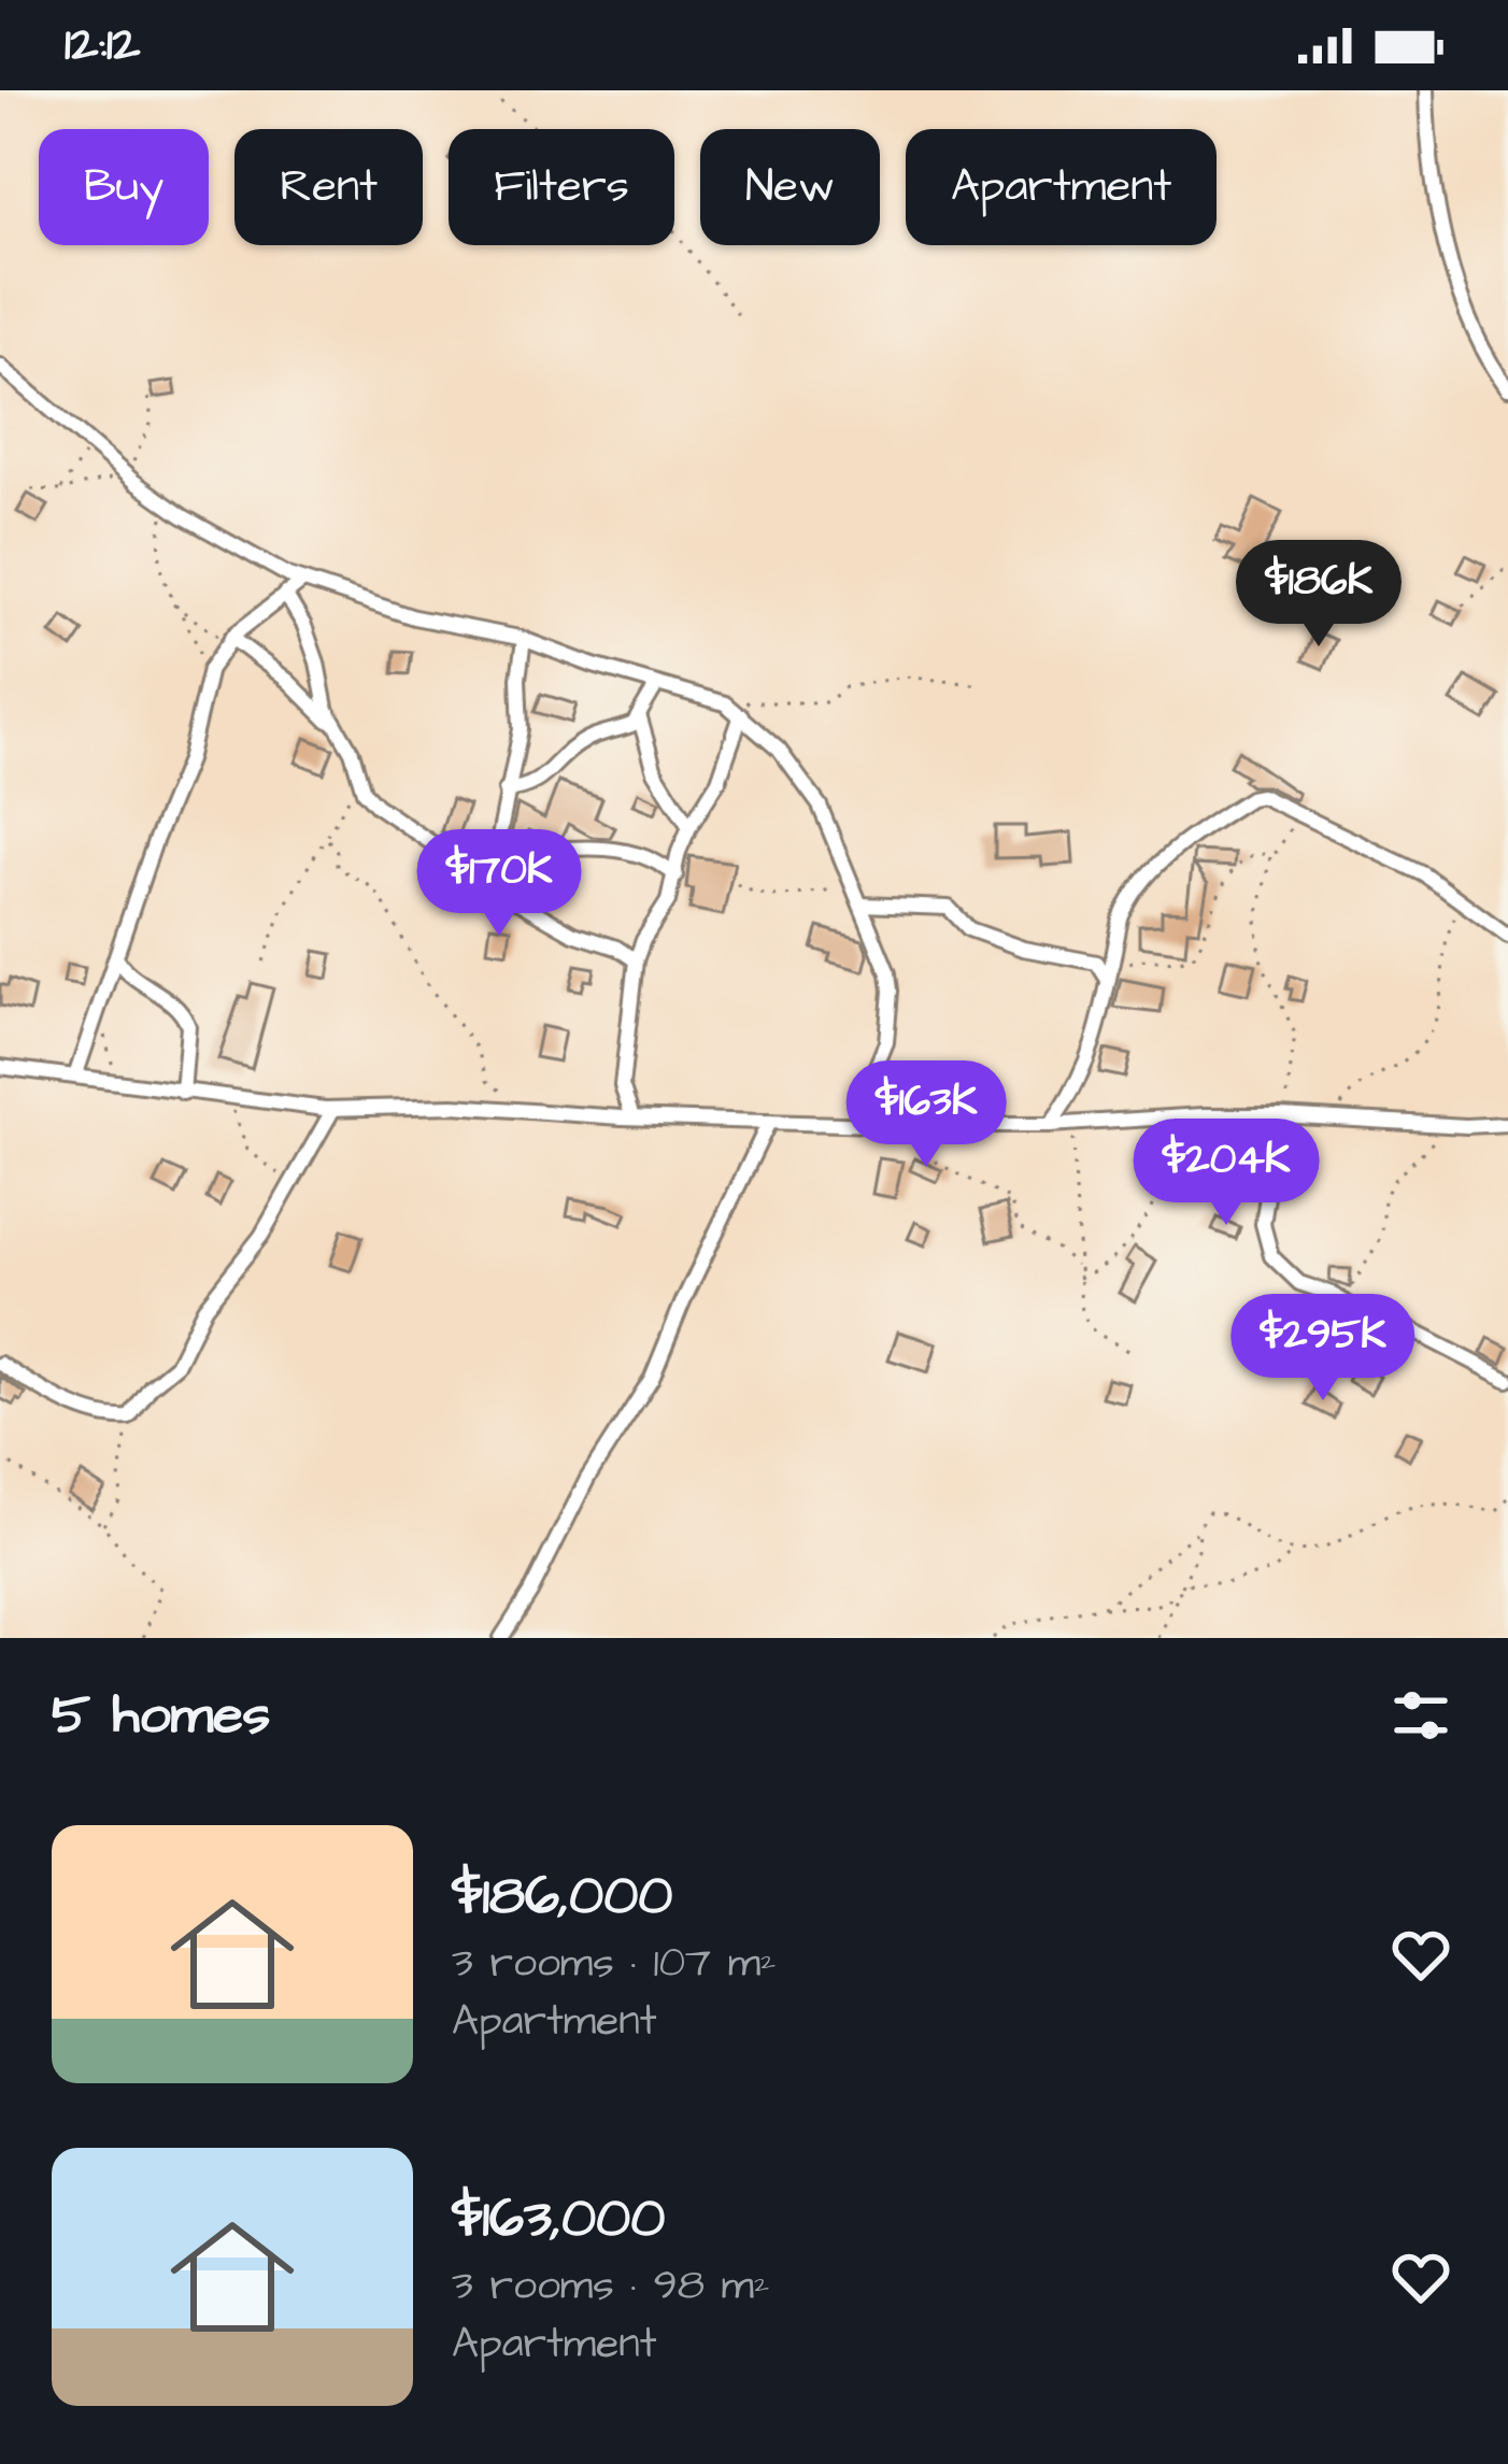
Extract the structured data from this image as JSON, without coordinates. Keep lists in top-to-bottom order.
{
  "page": {
    "status": "12:12",
    "chip": [
      "Buy",
      "Rent",
      "Filters",
      "New",
      "Apartment"
    ],
    "price": [
      "$186K",
      "$170K",
      "$163K",
      "$204K",
      "$295K"
    ],
    "heading": "5 homes",
    "list": [
      {
        "name": "$186,000",
        "note": "3 rooms · 107 m² · Apartment"
      },
      {
        "name": "$163,000",
        "note": "3 rooms · 98 m² · Apartment"
      }
    ]
  }
}
